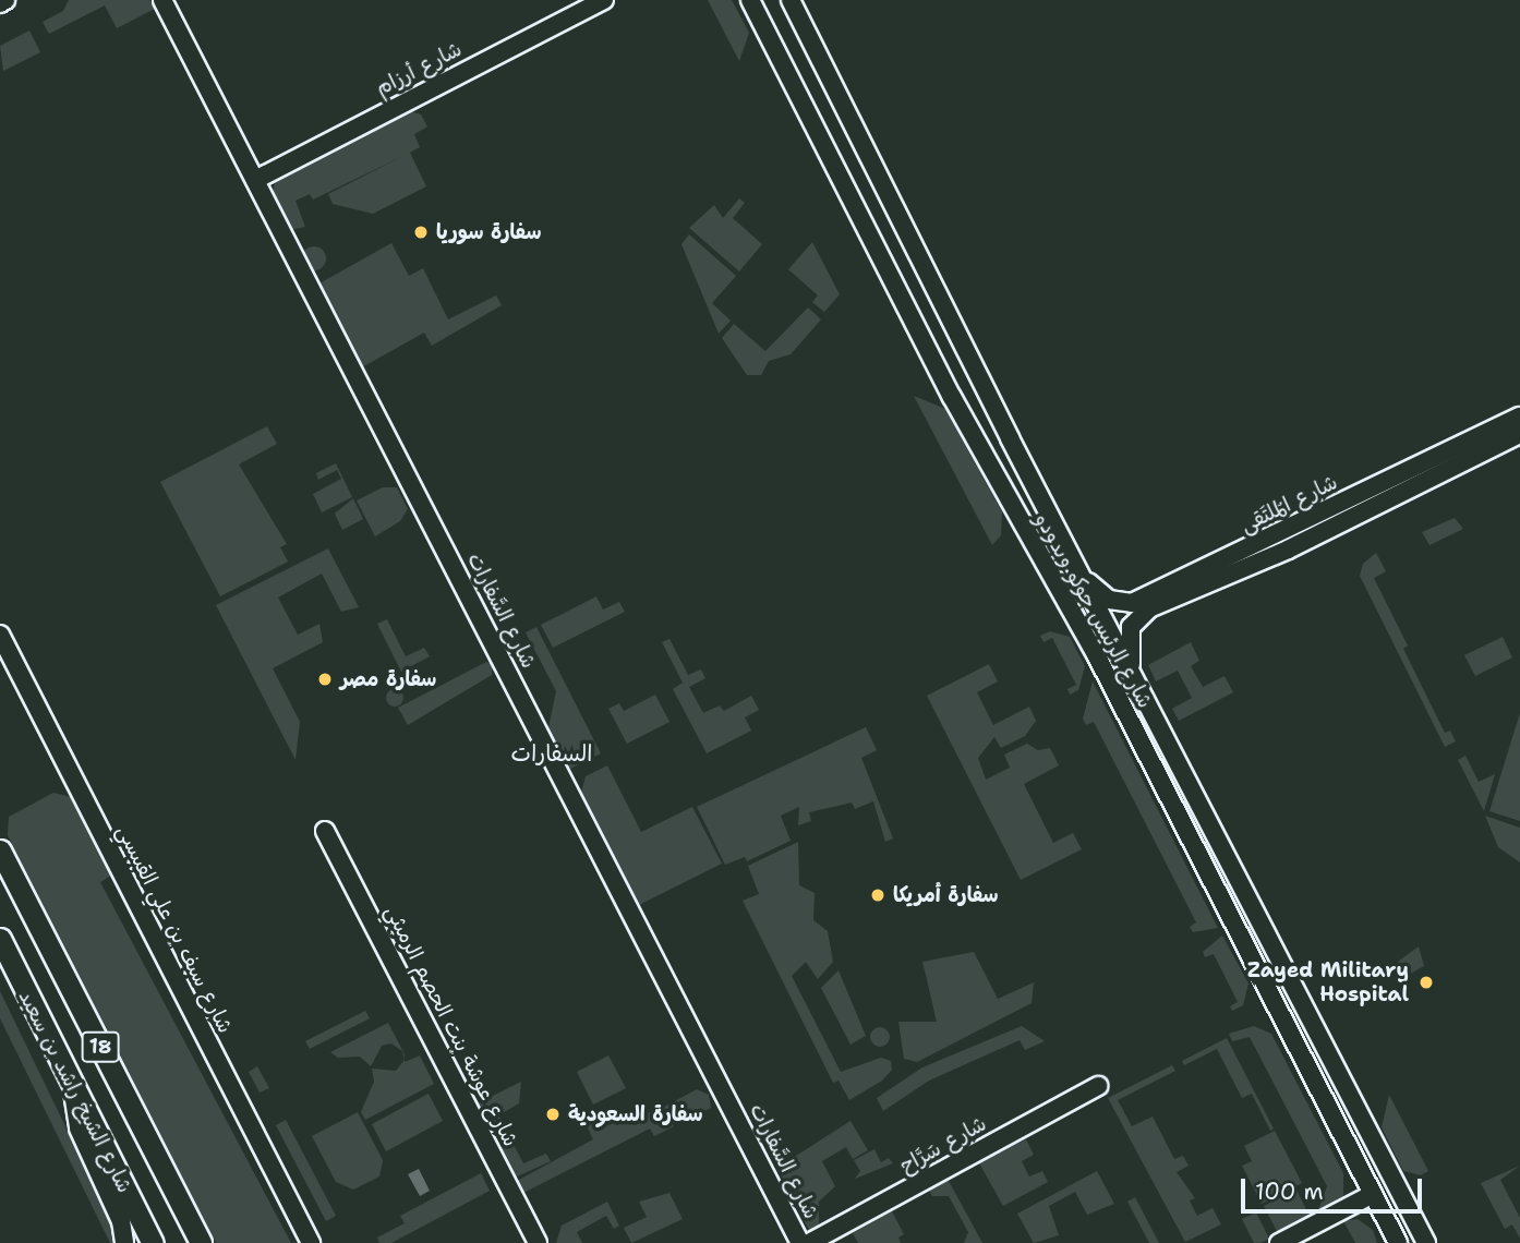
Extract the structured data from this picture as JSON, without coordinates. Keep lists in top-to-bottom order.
{
  "streets": {
    "main road": ["18", "شارع الشيخ راشد بن سعيد"],
    "street": [
      "شارع أرزام",
      "شارع المُلتَقى",
      "شارع السَّفارات",
      "شارع الرئيس جوكو ويدودو",
      "شارع سيف بن علي القبيسي",
      "شارع عوشة بنت الحصم الرميثي",
      "شارع سَرَّاح"
    ]
  },
  "crossings": [
    ["شارع أرزام", "شارع السَّفارات"],
    ["شارع المُلتَقى", "شارع الرئيس جوكو ويدودو"]
  ],
  "districts": ["السفارات"],
  "places": [
    "سفارة سوريا",
    "سفارة مصر",
    "سفارة أمريكا",
    "Zayed Military Hospital",
    "سفارة السعودية"
  ],
  "scale_bar": "100 m"
}
